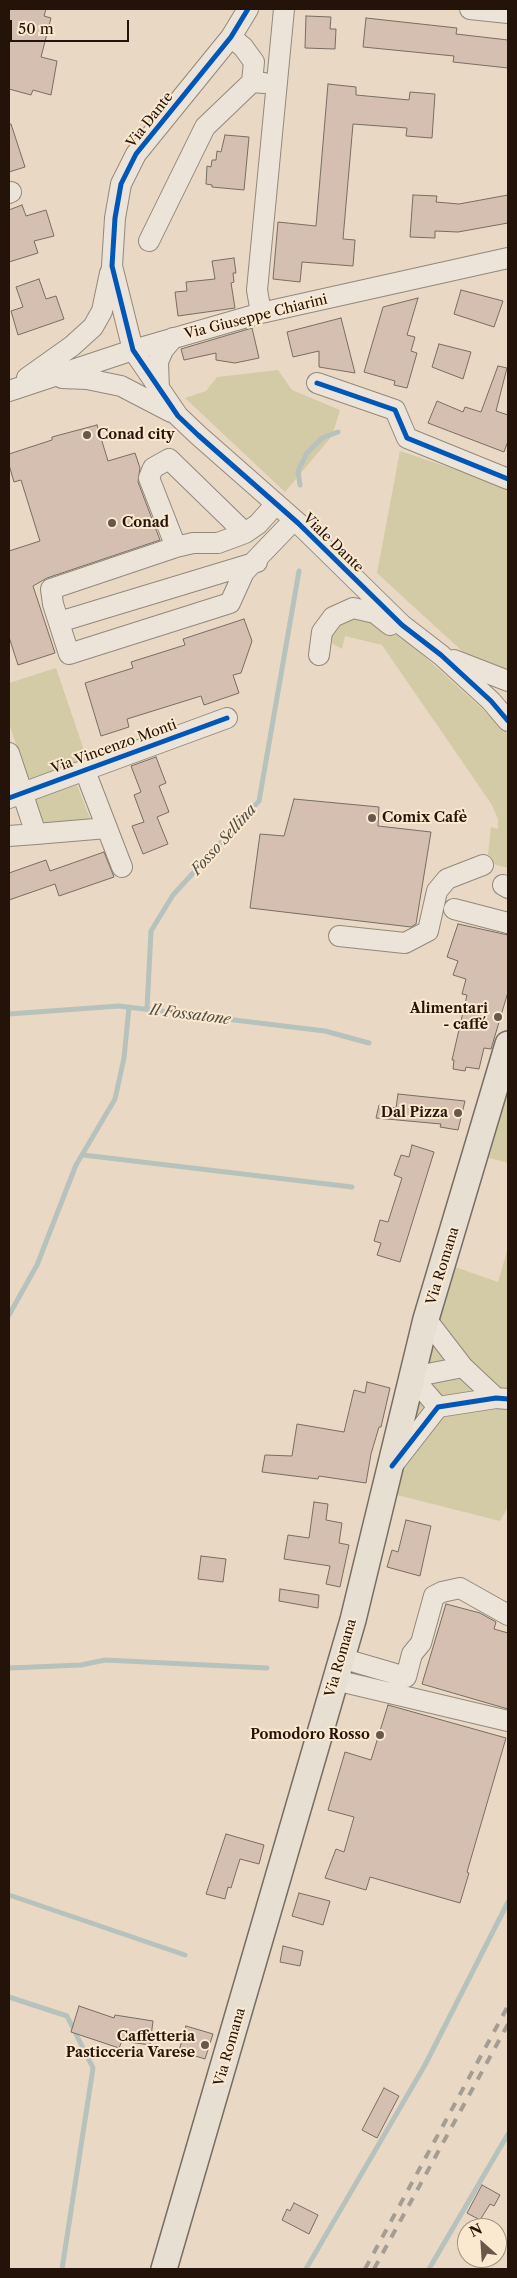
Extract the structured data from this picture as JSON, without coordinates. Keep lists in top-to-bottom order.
{
  "streets": {
    "main road": ["Via Romana"],
    "street": [
      "Via Dante",
      "Via Giuseppe Chiarini",
      "Viale Dante",
      "Via Vincenzo Monti"
    ]
  },
  "crossings": [
    ["Via Dante", "Via Giuseppe Chiarini"],
    ["Via Dante", "Viale Dante"],
    ["Via Giuseppe Chiarini", "Viale Dante"]
  ],
  "water": ["Fosso Sellina", "Il Fossatone"],
  "places": [
    "Conad city",
    "Conad",
    "Comix Cafè",
    "Alimentari - caffé",
    "Dal Pizza",
    "Pomodoro Rosso",
    "Caffetteria Pasticceria Varese"
  ],
  "scale_bar": "50 m",
  "north": "top left"
}
